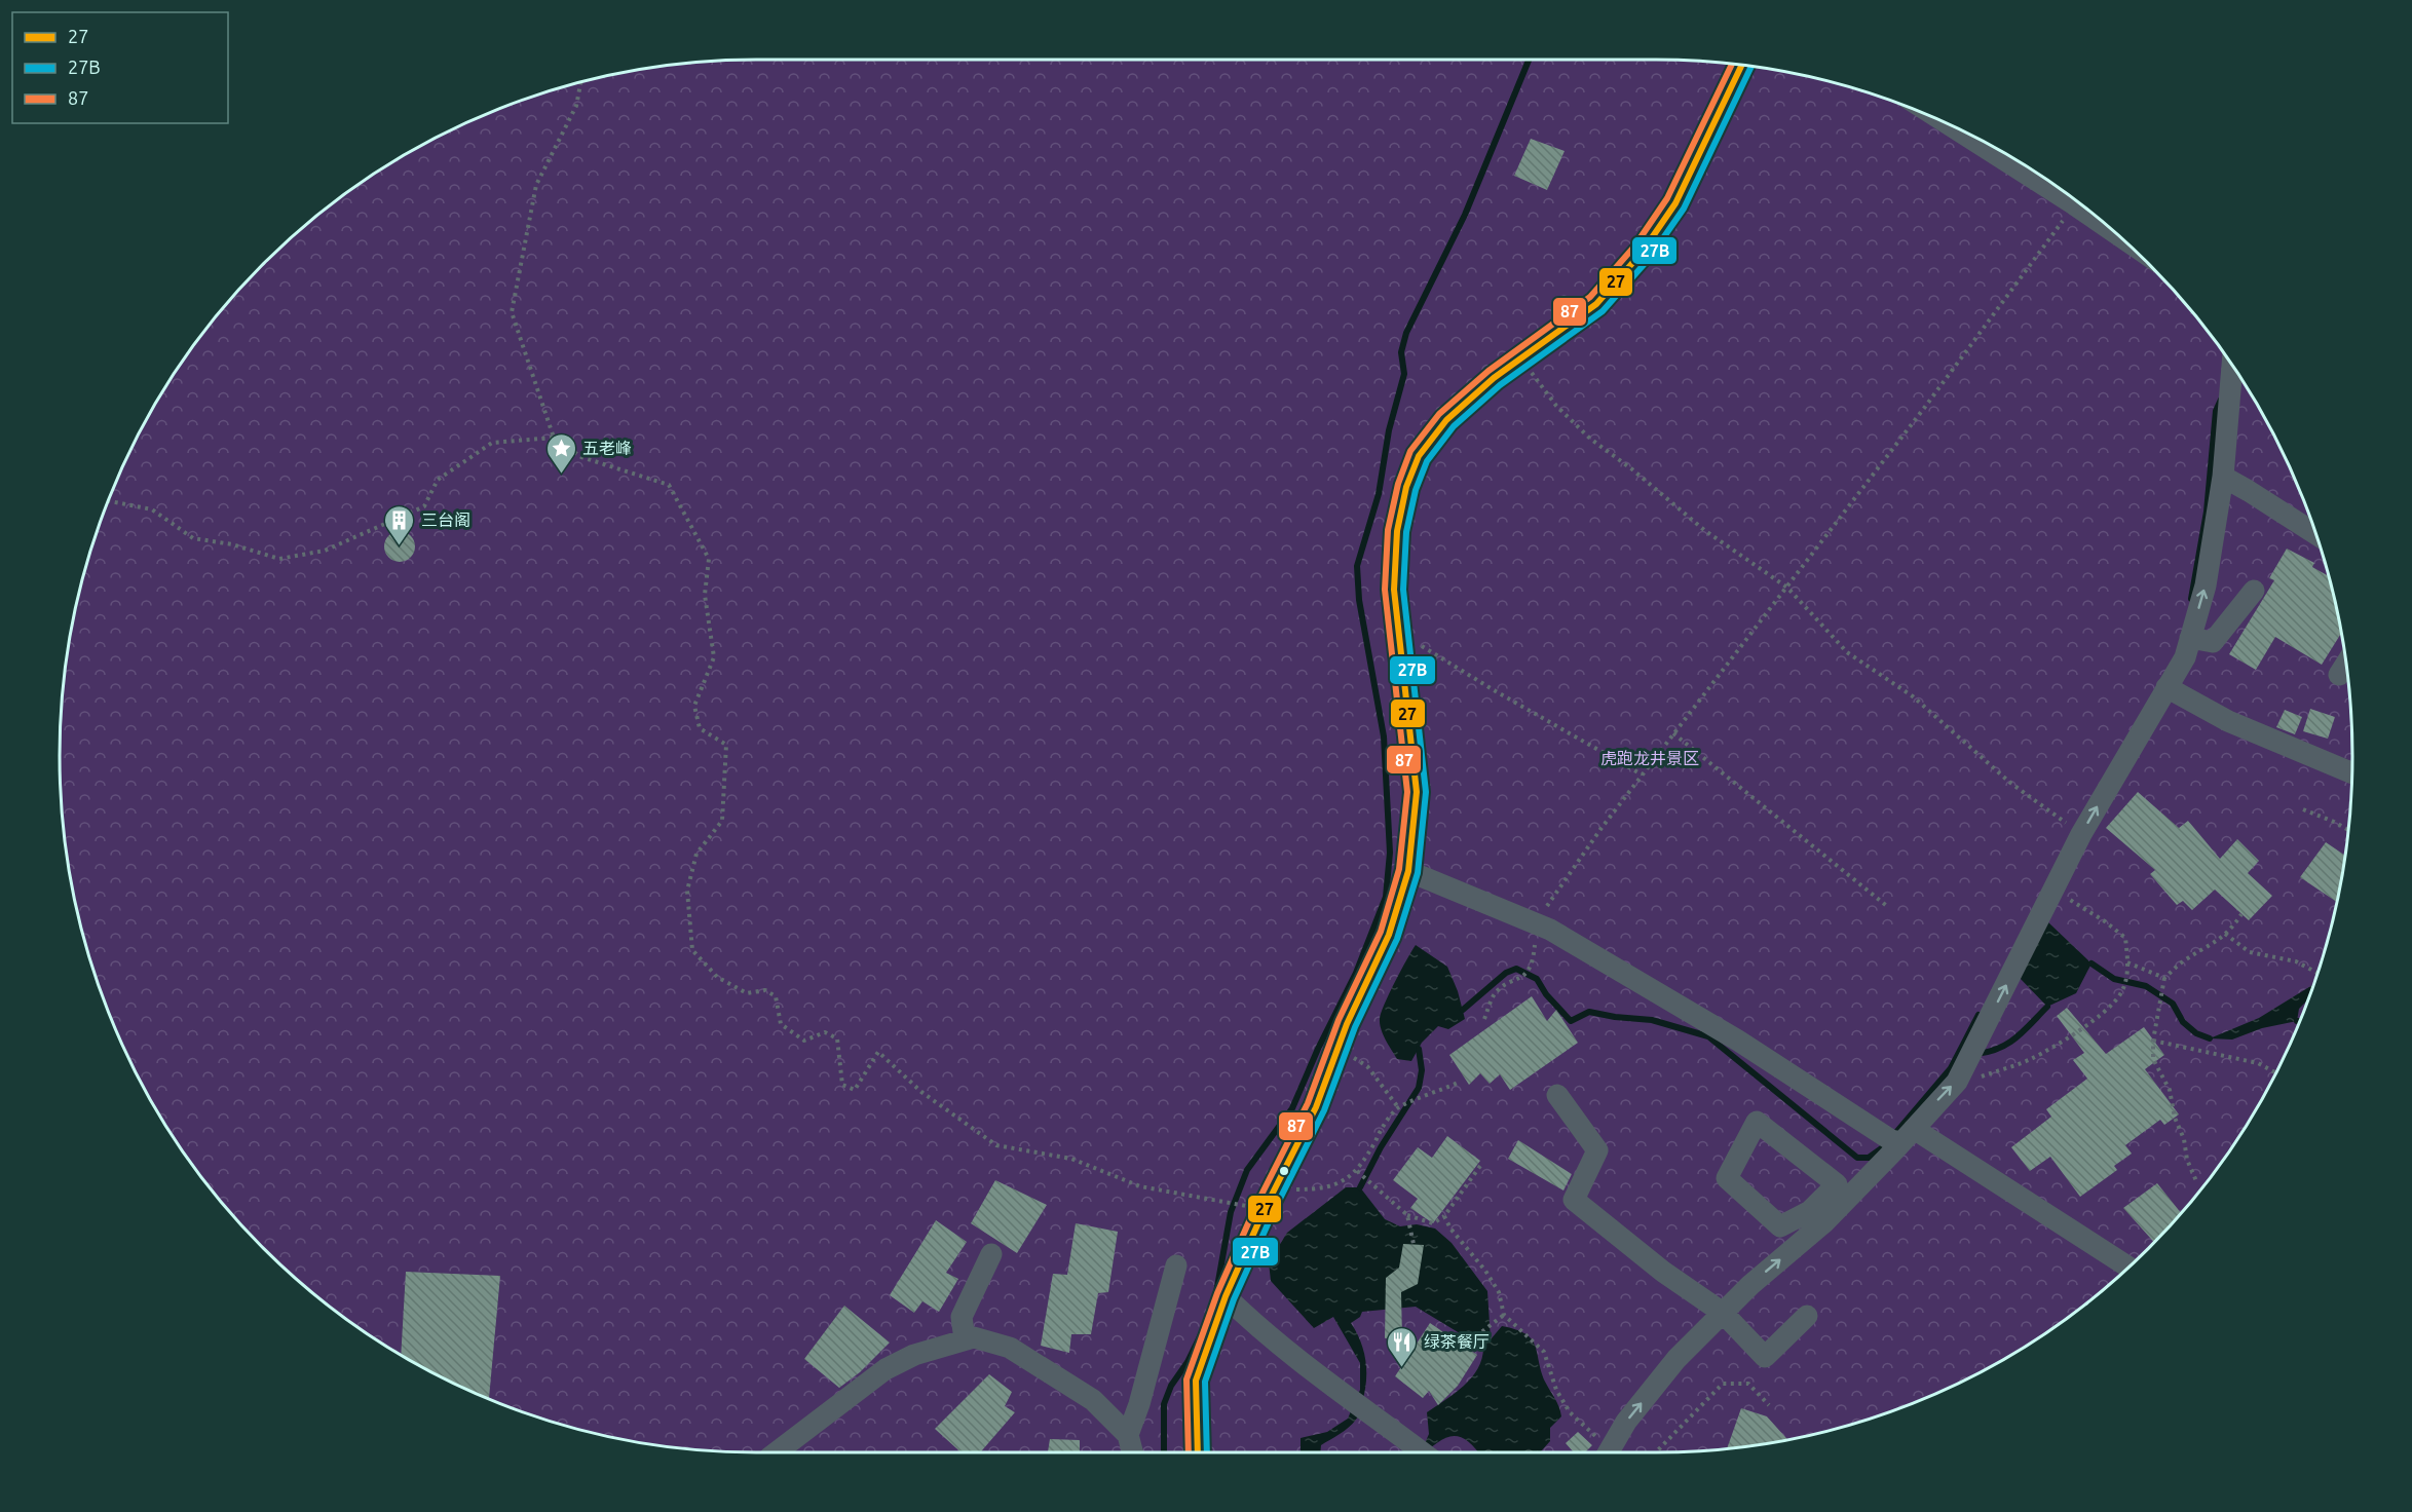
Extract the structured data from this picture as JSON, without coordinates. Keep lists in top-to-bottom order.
{
  "parks": ["虎跑龙井景区"],
  "places": {
    "place": ["五老峰"],
    "building": ["三台阁"],
    "restaurant": ["绿茶餐厅"]
  },
  "lines": ["transit line 87", "transit line 27", "transit line 27B"],
  "legend": ["27", "27B", "87"]
}
